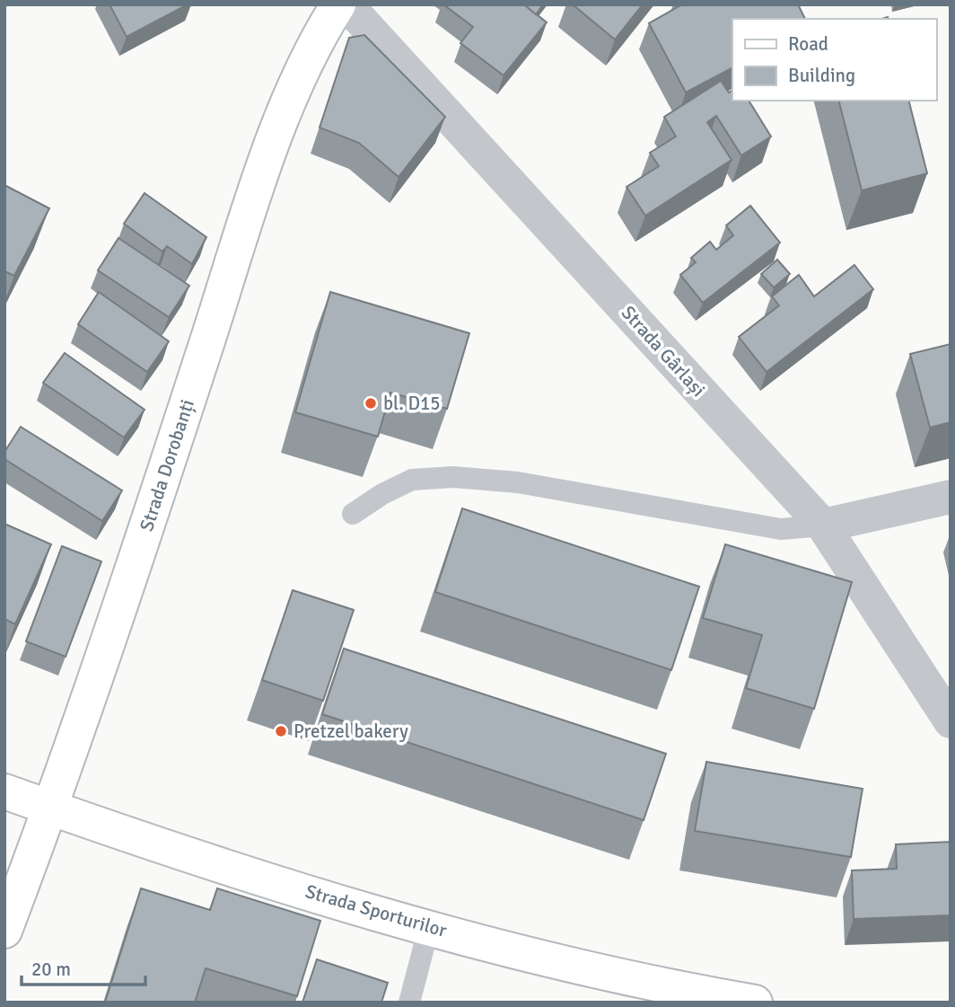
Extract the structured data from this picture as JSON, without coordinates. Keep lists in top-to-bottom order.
{
  "streets": {
    "main road": ["Strada Dorobanți", "Strada Sporturilor"],
    "street": ["Strada Gârlași"]
  },
  "crossings": [
    ["Strada Dorobanți", "Strada Sporturilor"]
  ],
  "places": ["bl. D15", "Pretzel bakery"],
  "legend": ["Road", "Building"],
  "scale_bar": "20 m"
}
